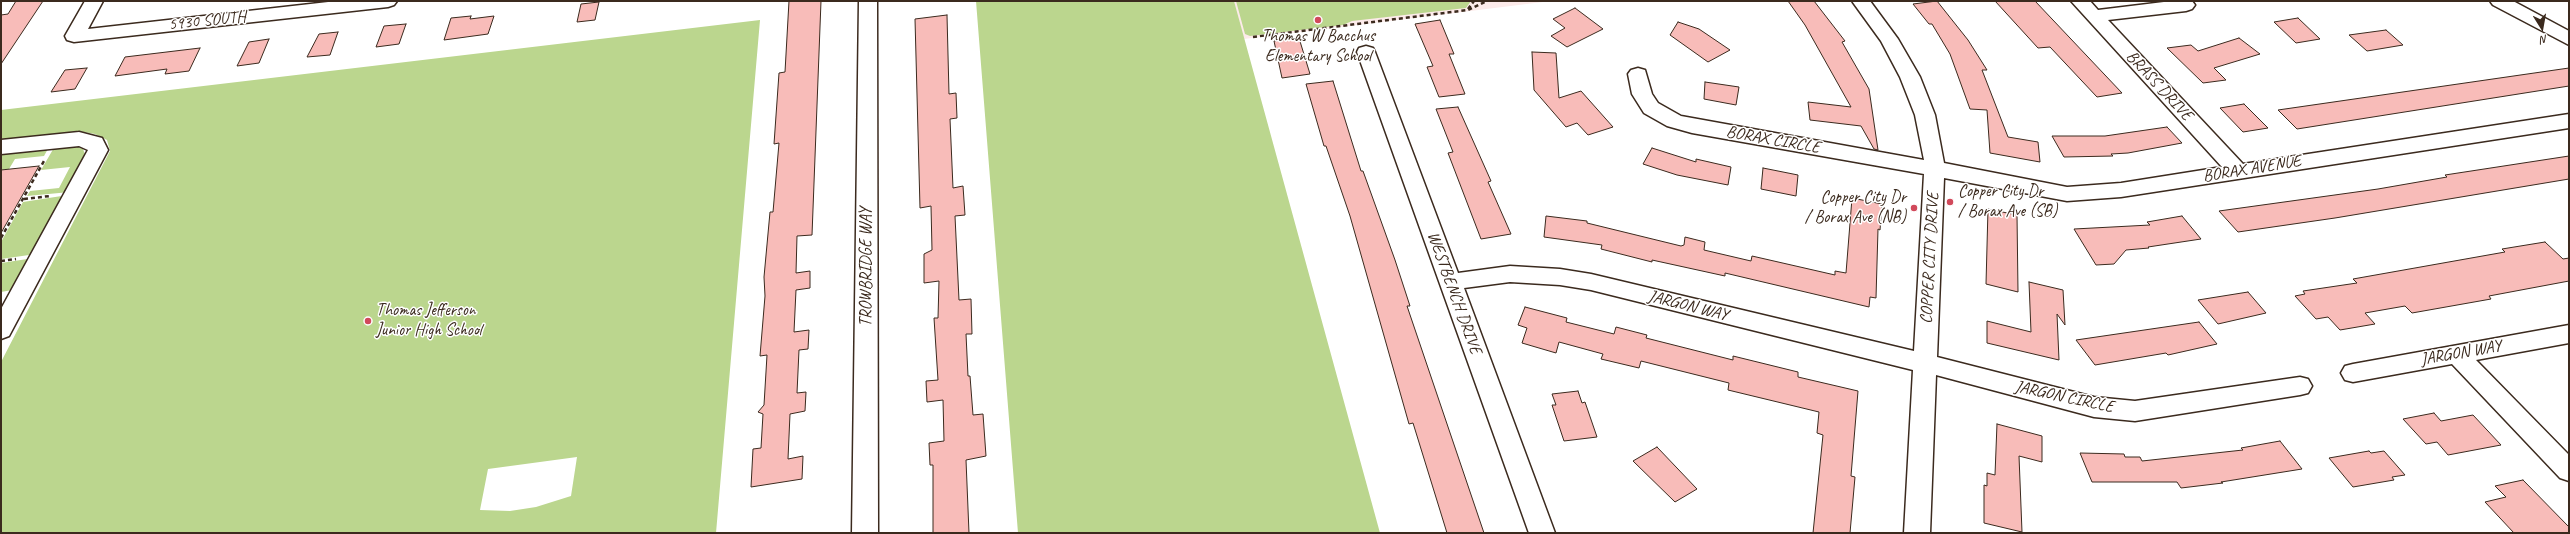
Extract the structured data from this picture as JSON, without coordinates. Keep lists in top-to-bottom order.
{
  "streets": {
    "street": [
      "5930 SOUTH",
      "BRASS DRIVE",
      "BORAX CIRCLE",
      "BORAX AVENUE",
      "COPPER CITY DRIVE",
      "TROWBRIDGE WAY",
      "WESTBENCH DRIVE",
      "JARGON WAY",
      "JARGON CIRCLE"
    ]
  },
  "crossings": [
    ["BRASS DRIVE", "BORAX AVENUE"],
    ["BORAX CIRCLE", "BORAX AVENUE"],
    ["BORAX CIRCLE", "COPPER CITY DRIVE"],
    ["BORAX AVENUE", "COPPER CITY DRIVE"],
    ["COPPER CITY DRIVE", "JARGON WAY"],
    ["COPPER CITY DRIVE", "JARGON CIRCLE"],
    ["WESTBENCH DRIVE", "JARGON WAY"],
    ["JARGON WAY", "JARGON CIRCLE"]
  ],
  "places": [
    "Thomas W Bacchus Elementary School",
    "Copper City Dr / Borax Ave (SB)",
    "Copper City Dr / Borax Ave (NB)",
    "Thomas Jefferson Junior High School"
  ],
  "north": "bottom"
}
